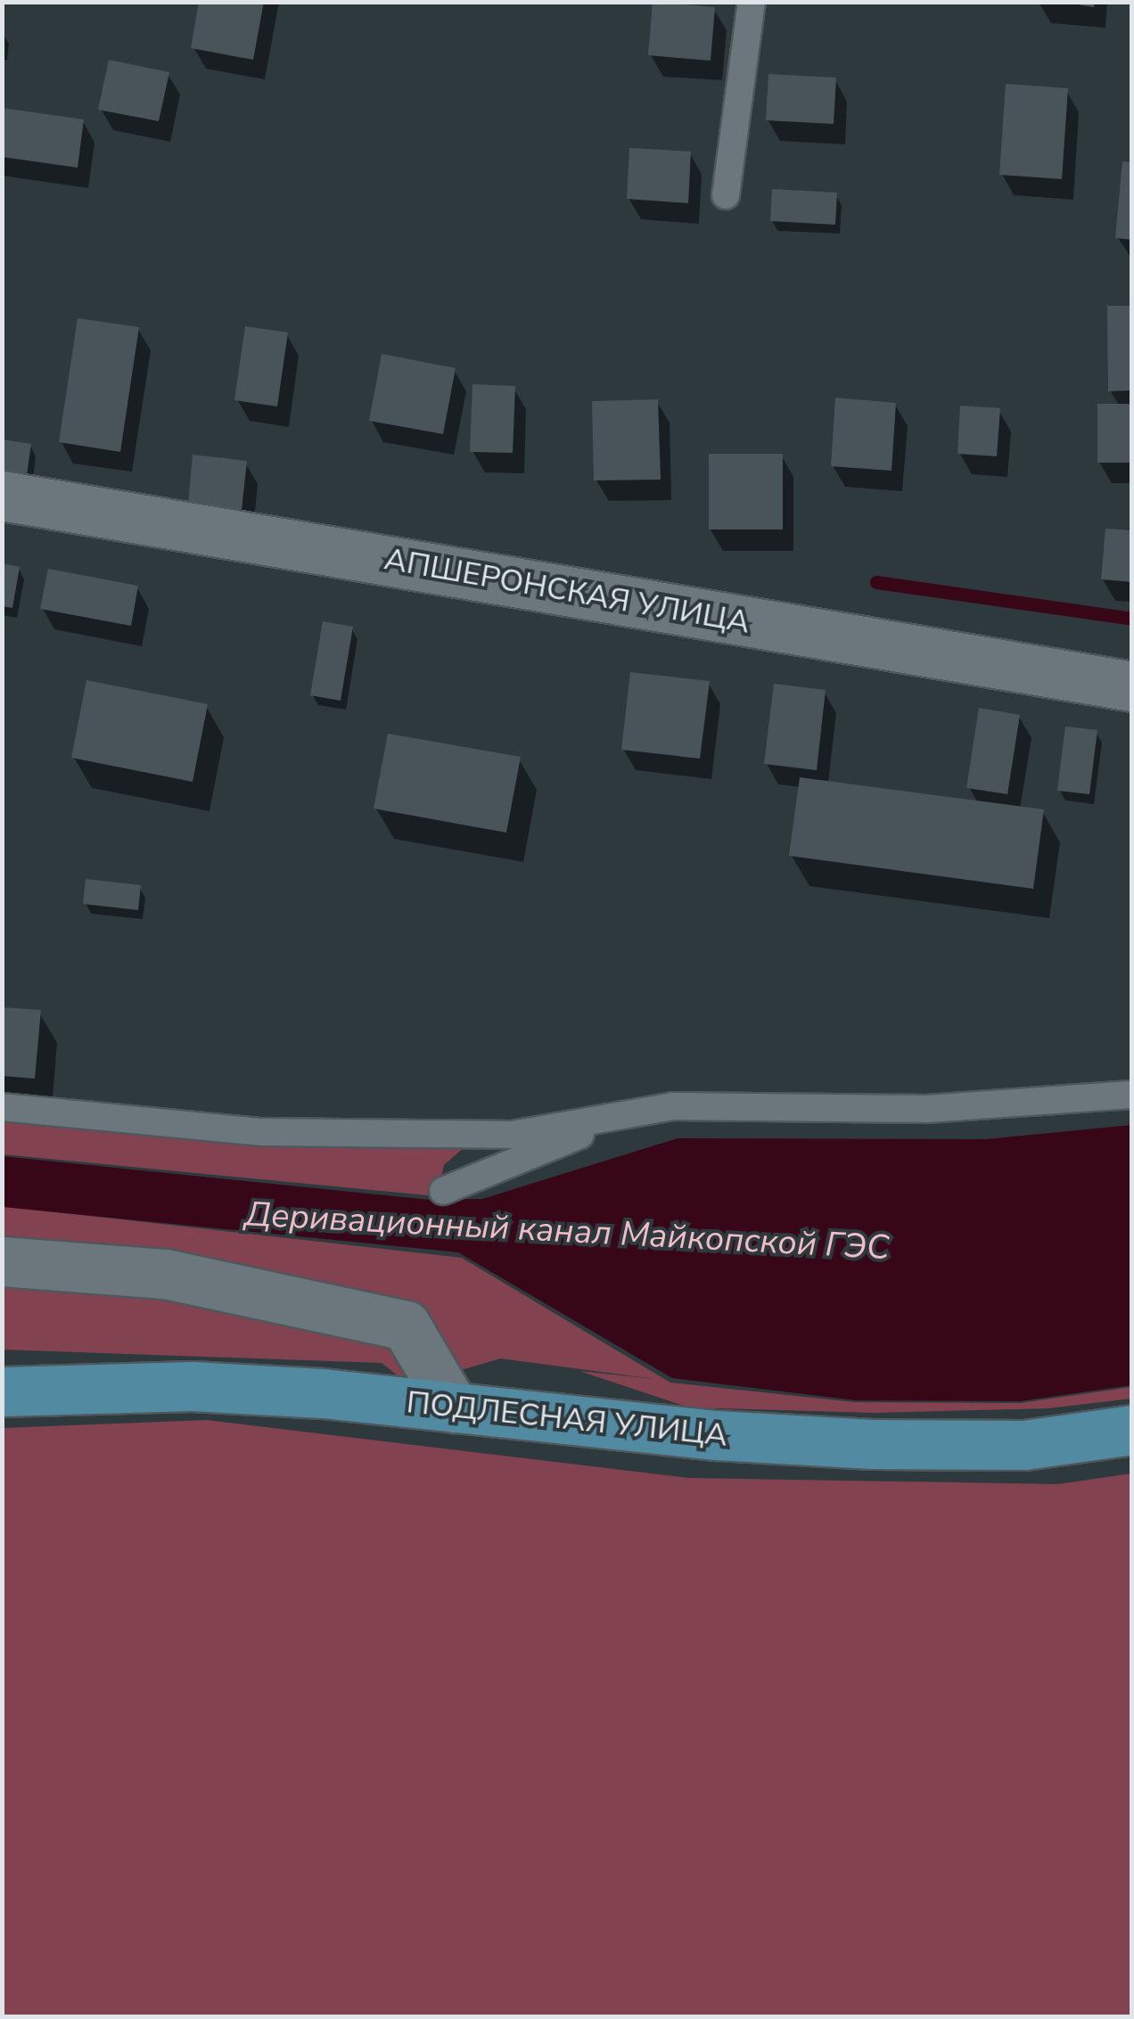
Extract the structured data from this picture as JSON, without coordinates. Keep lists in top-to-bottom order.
{
  "streets": {
    "main road": ["ПОДЛЕСНАЯ УЛИЦА"],
    "street": ["АПШЕРОНСКАЯ УЛИЦА"]
  },
  "water": ["Деривационный канал Майкопской ГЭС"]
}
